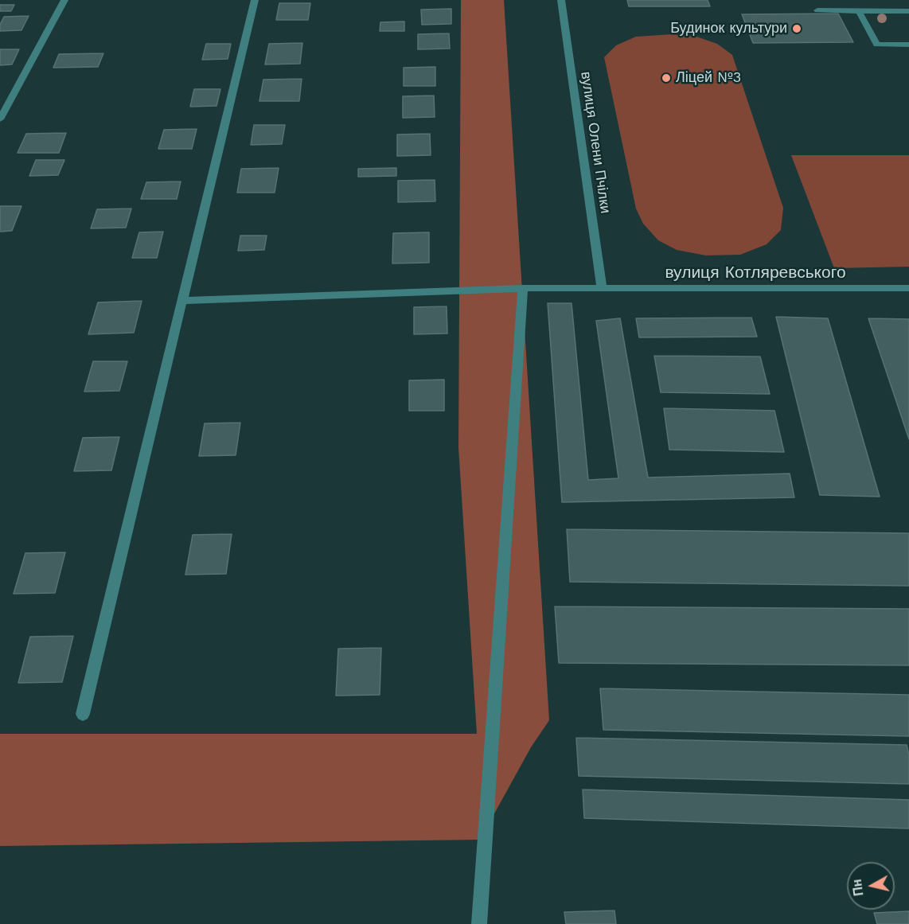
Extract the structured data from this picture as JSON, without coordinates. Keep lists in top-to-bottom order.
{
  "streets": {
    "street": ["вулиця Олени Пчілки", "вулиця Котляревського"]
  },
  "crossings": [
    ["вулиця Олени Пчілки", "вулиця Котляревського"]
  ],
  "places": ["Будинок культури", "Ліцей №3"],
  "north": "left"
}
